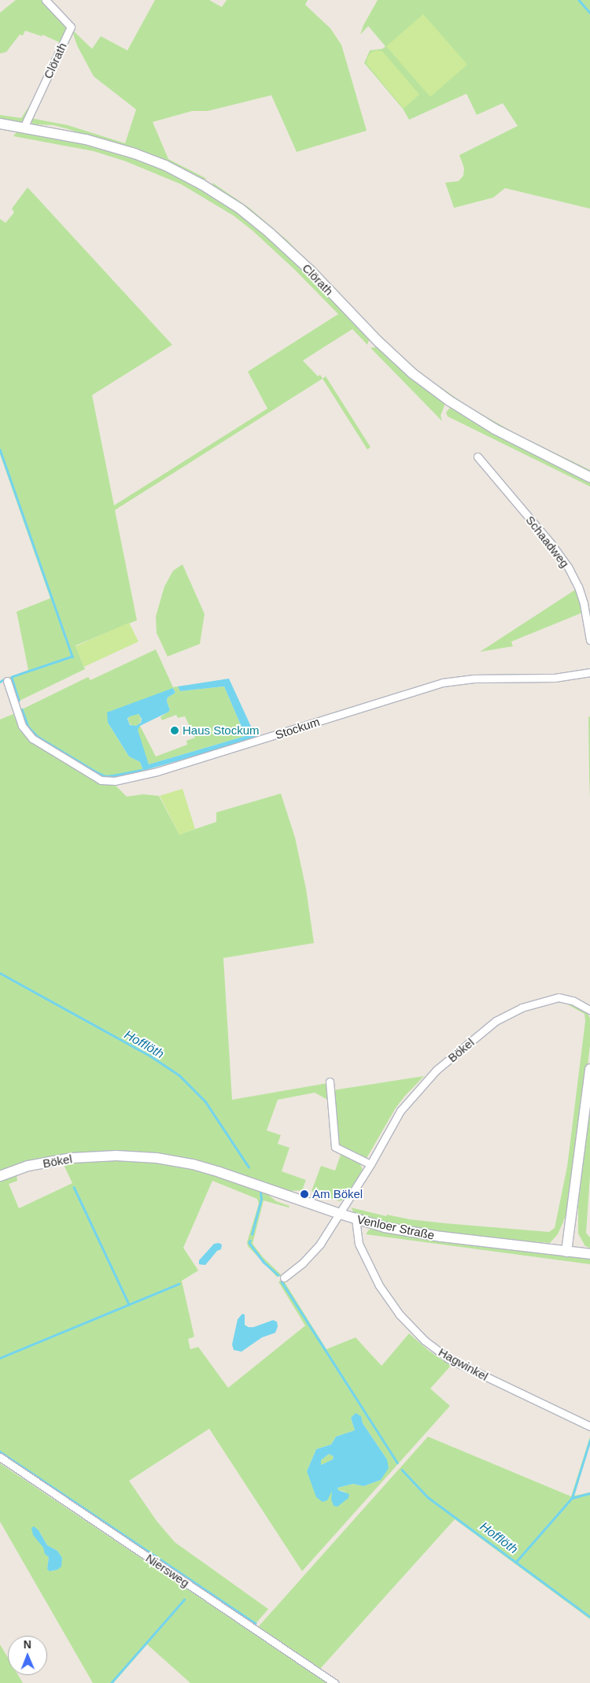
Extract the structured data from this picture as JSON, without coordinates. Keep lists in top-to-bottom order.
{
  "streets": {
    "main road": ["Clörath", "Bökel", "Venloer Straße"],
    "street": [
      "Schaadweg",
      "Stockum",
      "Hagwinkel",
      "Niersweg"
    ]
  },
  "crossings": [
    ["Bökel", "Venloer Straße"],
    ["Venloer Straße", "Hagwinkel"]
  ],
  "water": ["Hofflöth"],
  "places": ["Haus Stockum", "Am Bökel"],
  "north": "top"
}
